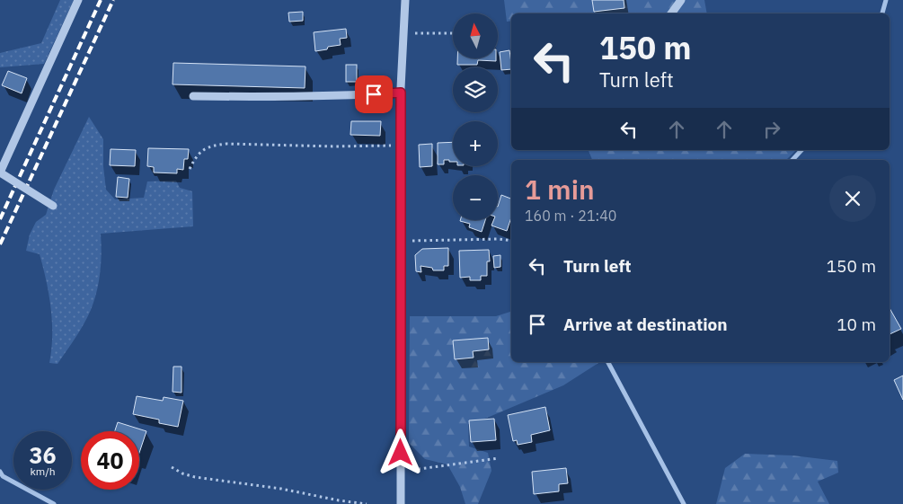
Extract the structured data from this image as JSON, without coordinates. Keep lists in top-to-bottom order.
{
  "north": "top",
  "page": {
    "map_buttons": ["+", "−"],
    "turn": ["150 m", "Turn left"],
    "heading": ["1 min", "160 m · 21:40"],
    "list": [
      {
        "name": "Turn left",
        "value": "150 m"
      },
      {
        "name": "Arrive at destination",
        "value": "10 m"
      }
    ],
    "speed": "36 km/h",
    "limit": "40"
  }
}
